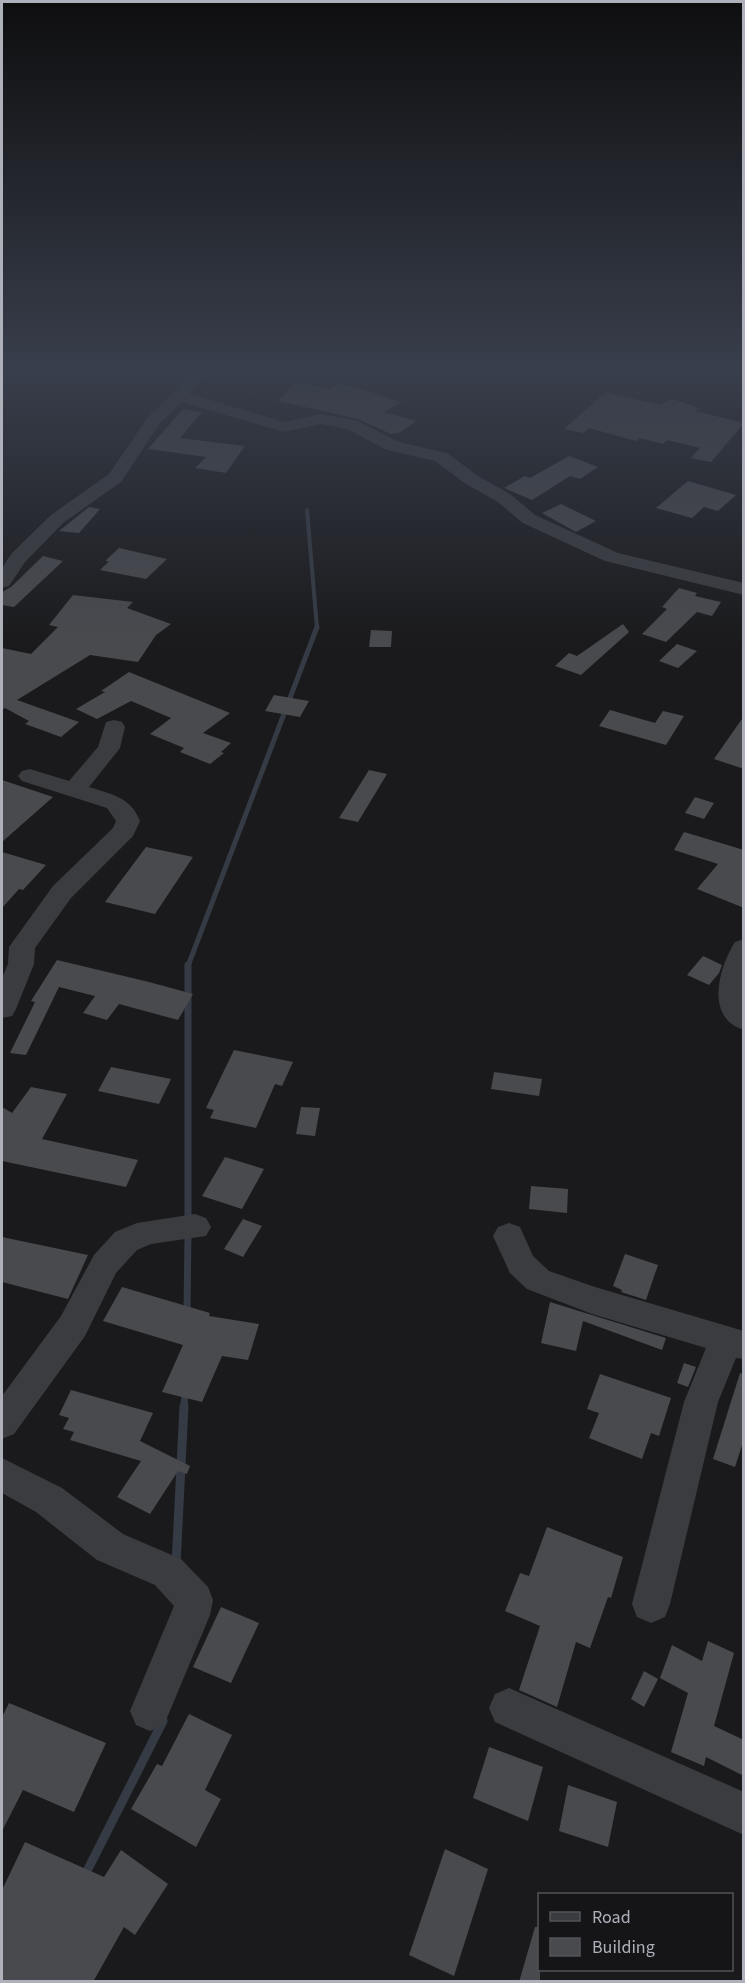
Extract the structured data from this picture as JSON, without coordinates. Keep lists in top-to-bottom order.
{
  "legend": ["Road", "Building"]
}
